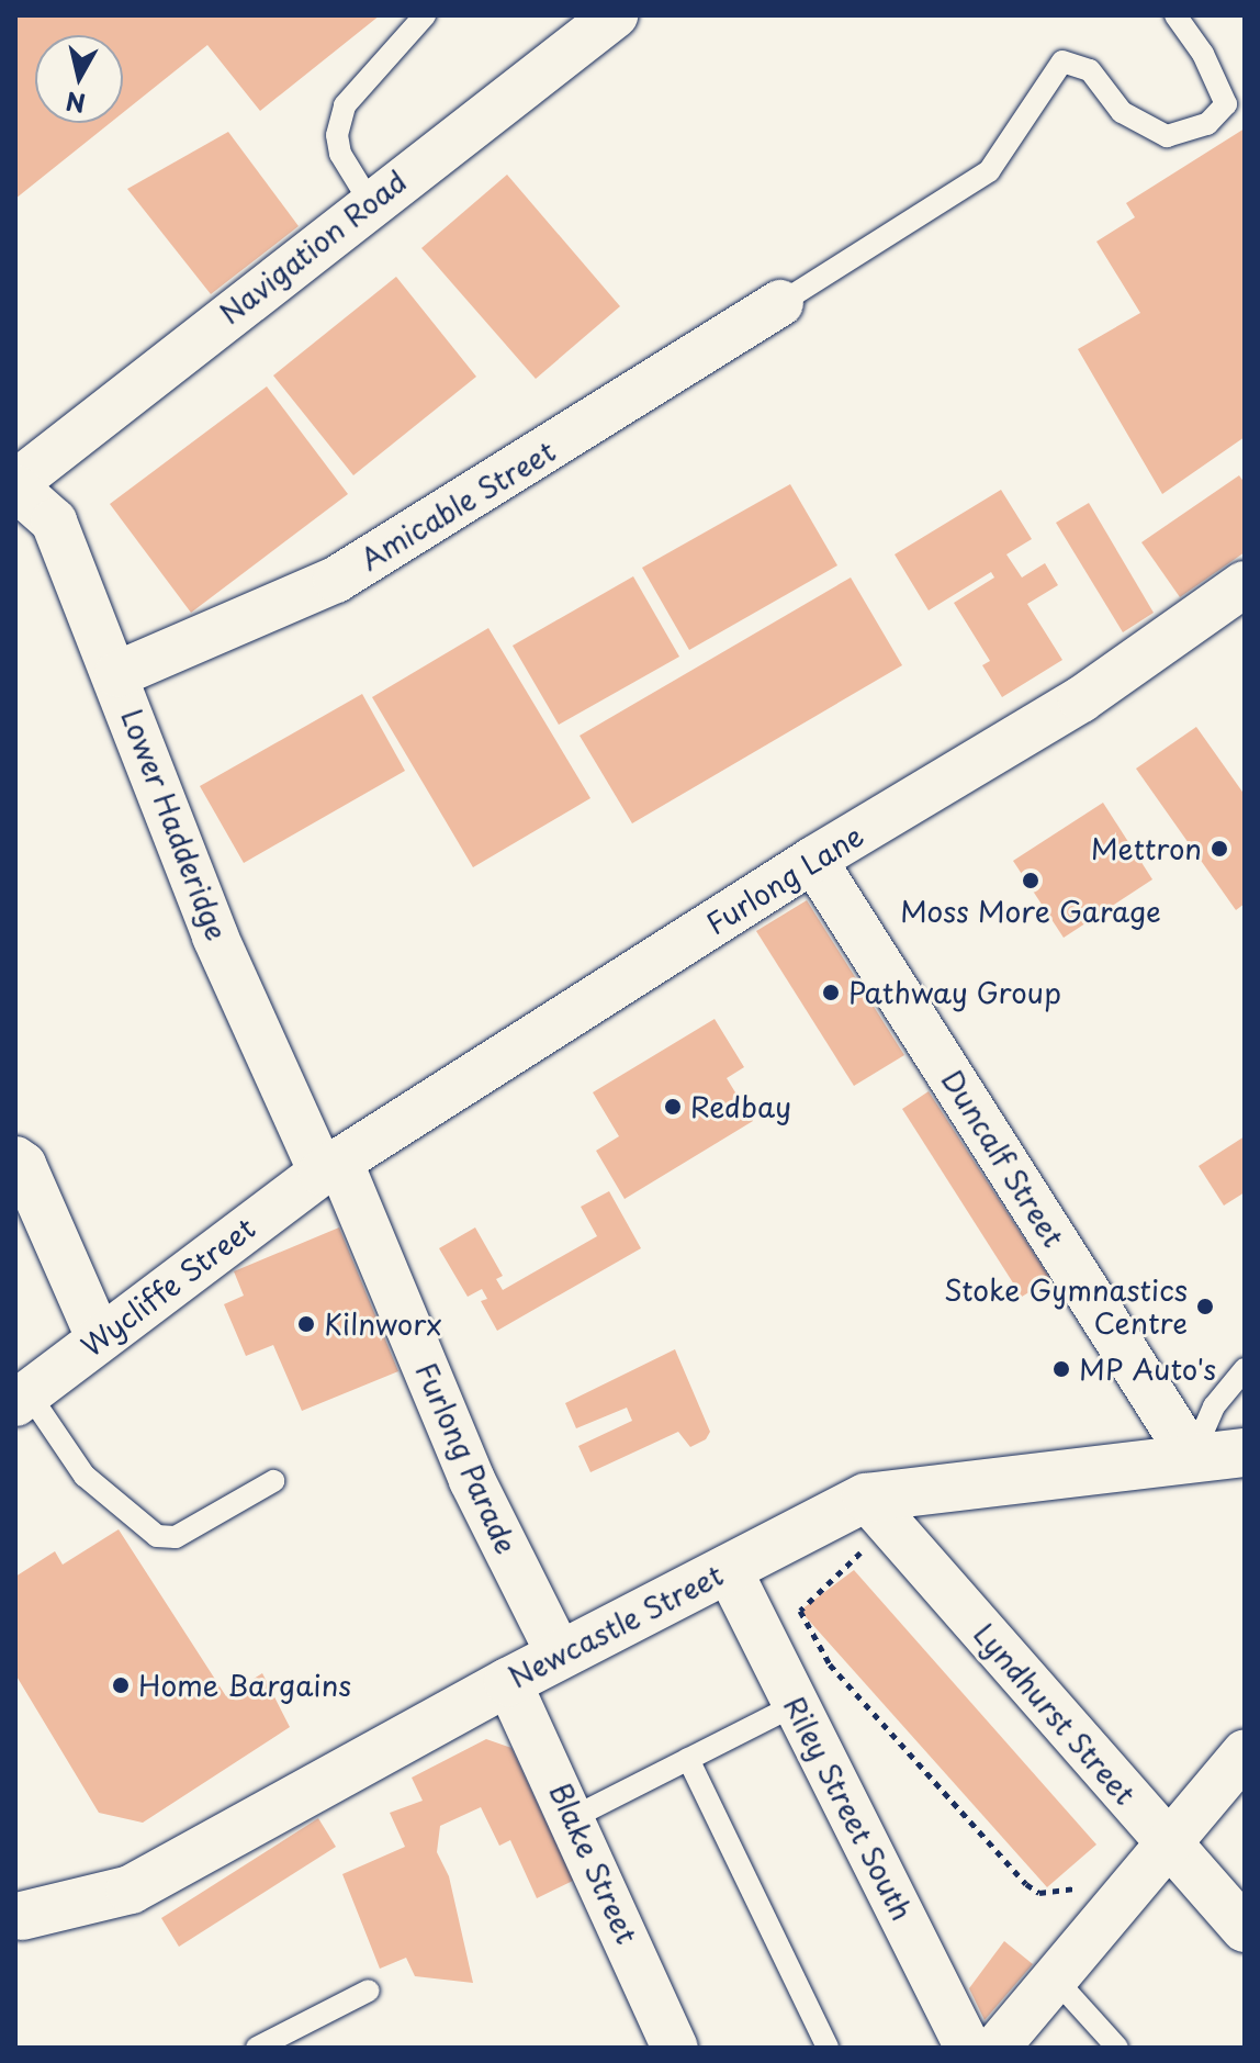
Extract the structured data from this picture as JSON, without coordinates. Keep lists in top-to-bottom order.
{
  "streets": {
    "main road": ["Newcastle Street"],
    "street": [
      "Navigation Road",
      "Amicable Street",
      "Lower Hadderidge",
      "Furlong Lane",
      "Duncalf Street",
      "Wycliffe Street",
      "Furlong Parade",
      "Lyndhurst Street",
      "Riley Street South",
      "Blake Street"
    ]
  },
  "crossings": [
    ["Navigation Road", "Lower Hadderidge"],
    ["Amicable Street", "Lower Hadderidge"],
    ["Lower Hadderidge", "Furlong Lane"],
    ["Lower Hadderidge", "Wycliffe Street"],
    ["Lower Hadderidge", "Furlong Parade"],
    ["Furlong Lane", "Duncalf Street"],
    ["Furlong Lane", "Wycliffe Street"],
    ["Furlong Lane", "Furlong Parade"],
    ["Duncalf Street", "Newcastle Street"],
    ["Wycliffe Street", "Furlong Parade"],
    ["Furlong Parade", "Newcastle Street"],
    ["Newcastle Street", "Lyndhurst Street"],
    ["Newcastle Street", "Riley Street South"],
    ["Newcastle Street", "Blake Street"]
  ],
  "places": [
    "Mettron",
    "Moss More Garage",
    "Pathway Group",
    "Redbay",
    "Stoke Gymnastics Centre",
    "Kilnworx",
    "MP Auto's",
    "Home Bargains"
  ],
  "north": "bottom"
}
